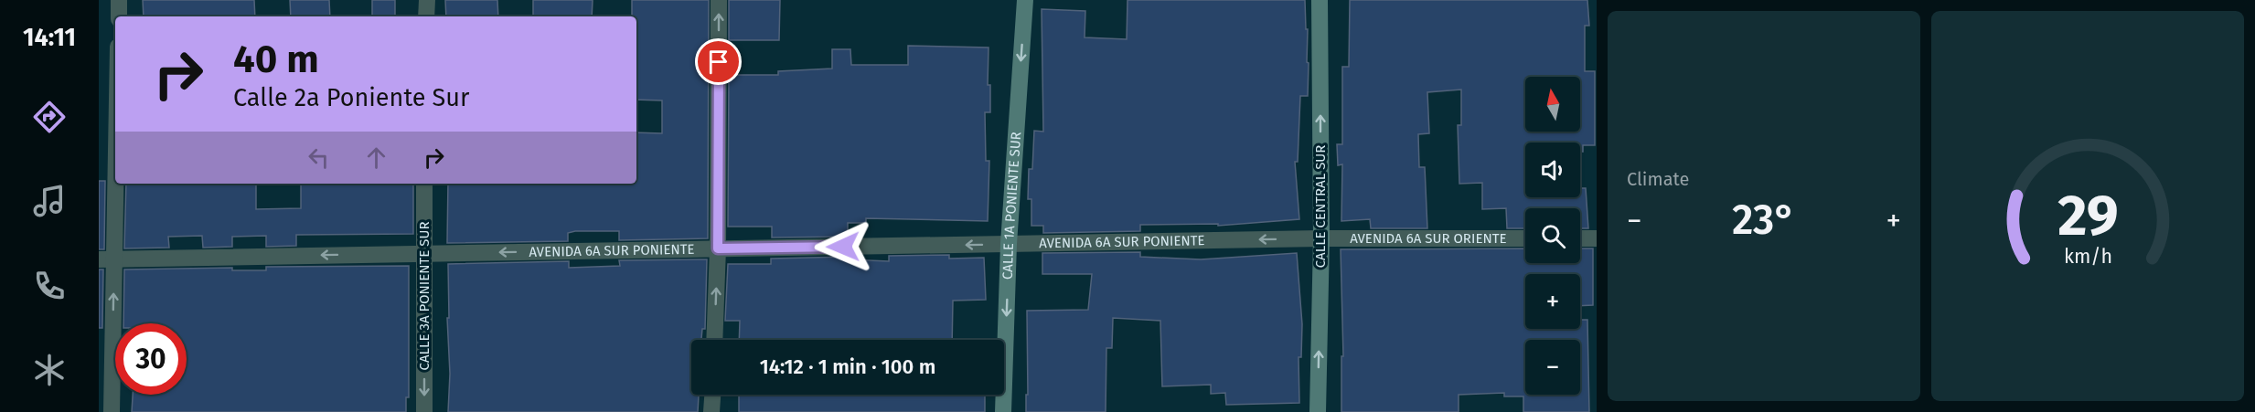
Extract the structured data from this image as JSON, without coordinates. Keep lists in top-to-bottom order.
{
  "streets": {
    "main road": ["CALLE 1A PONIENTE SUR", "CALLE CENTRAL SUR"],
    "street": ["AVENIDA 6A SUR ORIENTE", "AVENIDA 6A SUR PONIENTE", "CALLE 3A PONIENTE SUR"]
  },
  "crossings": [
    ["CALLE 1A PONIENTE SUR", "AVENIDA 6A SUR PONIENTE"],
    ["CALLE CENTRAL SUR", "AVENIDA 6A SUR ORIENTE"],
    ["CALLE CENTRAL SUR", "AVENIDA 6A SUR PONIENTE"],
    ["AVENIDA 6A SUR ORIENTE", "AVENIDA 6A SUR PONIENTE"],
    ["AVENIDA 6A SUR PONIENTE", "CALLE 3A PONIENTE SUR"]
  ],
  "one_way": [
    "CALLE 1A PONIENTE SUR",
    "CALLE CENTRAL SUR",
    "AVENIDA 6A SUR PONIENTE",
    "CALLE 3A PONIENTE SUR"
  ],
  "north": "top",
  "page": {
    "tabs": "14:11",
    "tile": "Climate",
    "turn": ["40 m", "Calle 2a Poniente Sur"],
    "map_buttons": ["+", "−"],
    "heat": ["−", "23°", "+"],
    "limit": "30",
    "trip": "14:12 · 1 min · 100 m",
    "gauge": ["29", "km/h"]
  }
}
